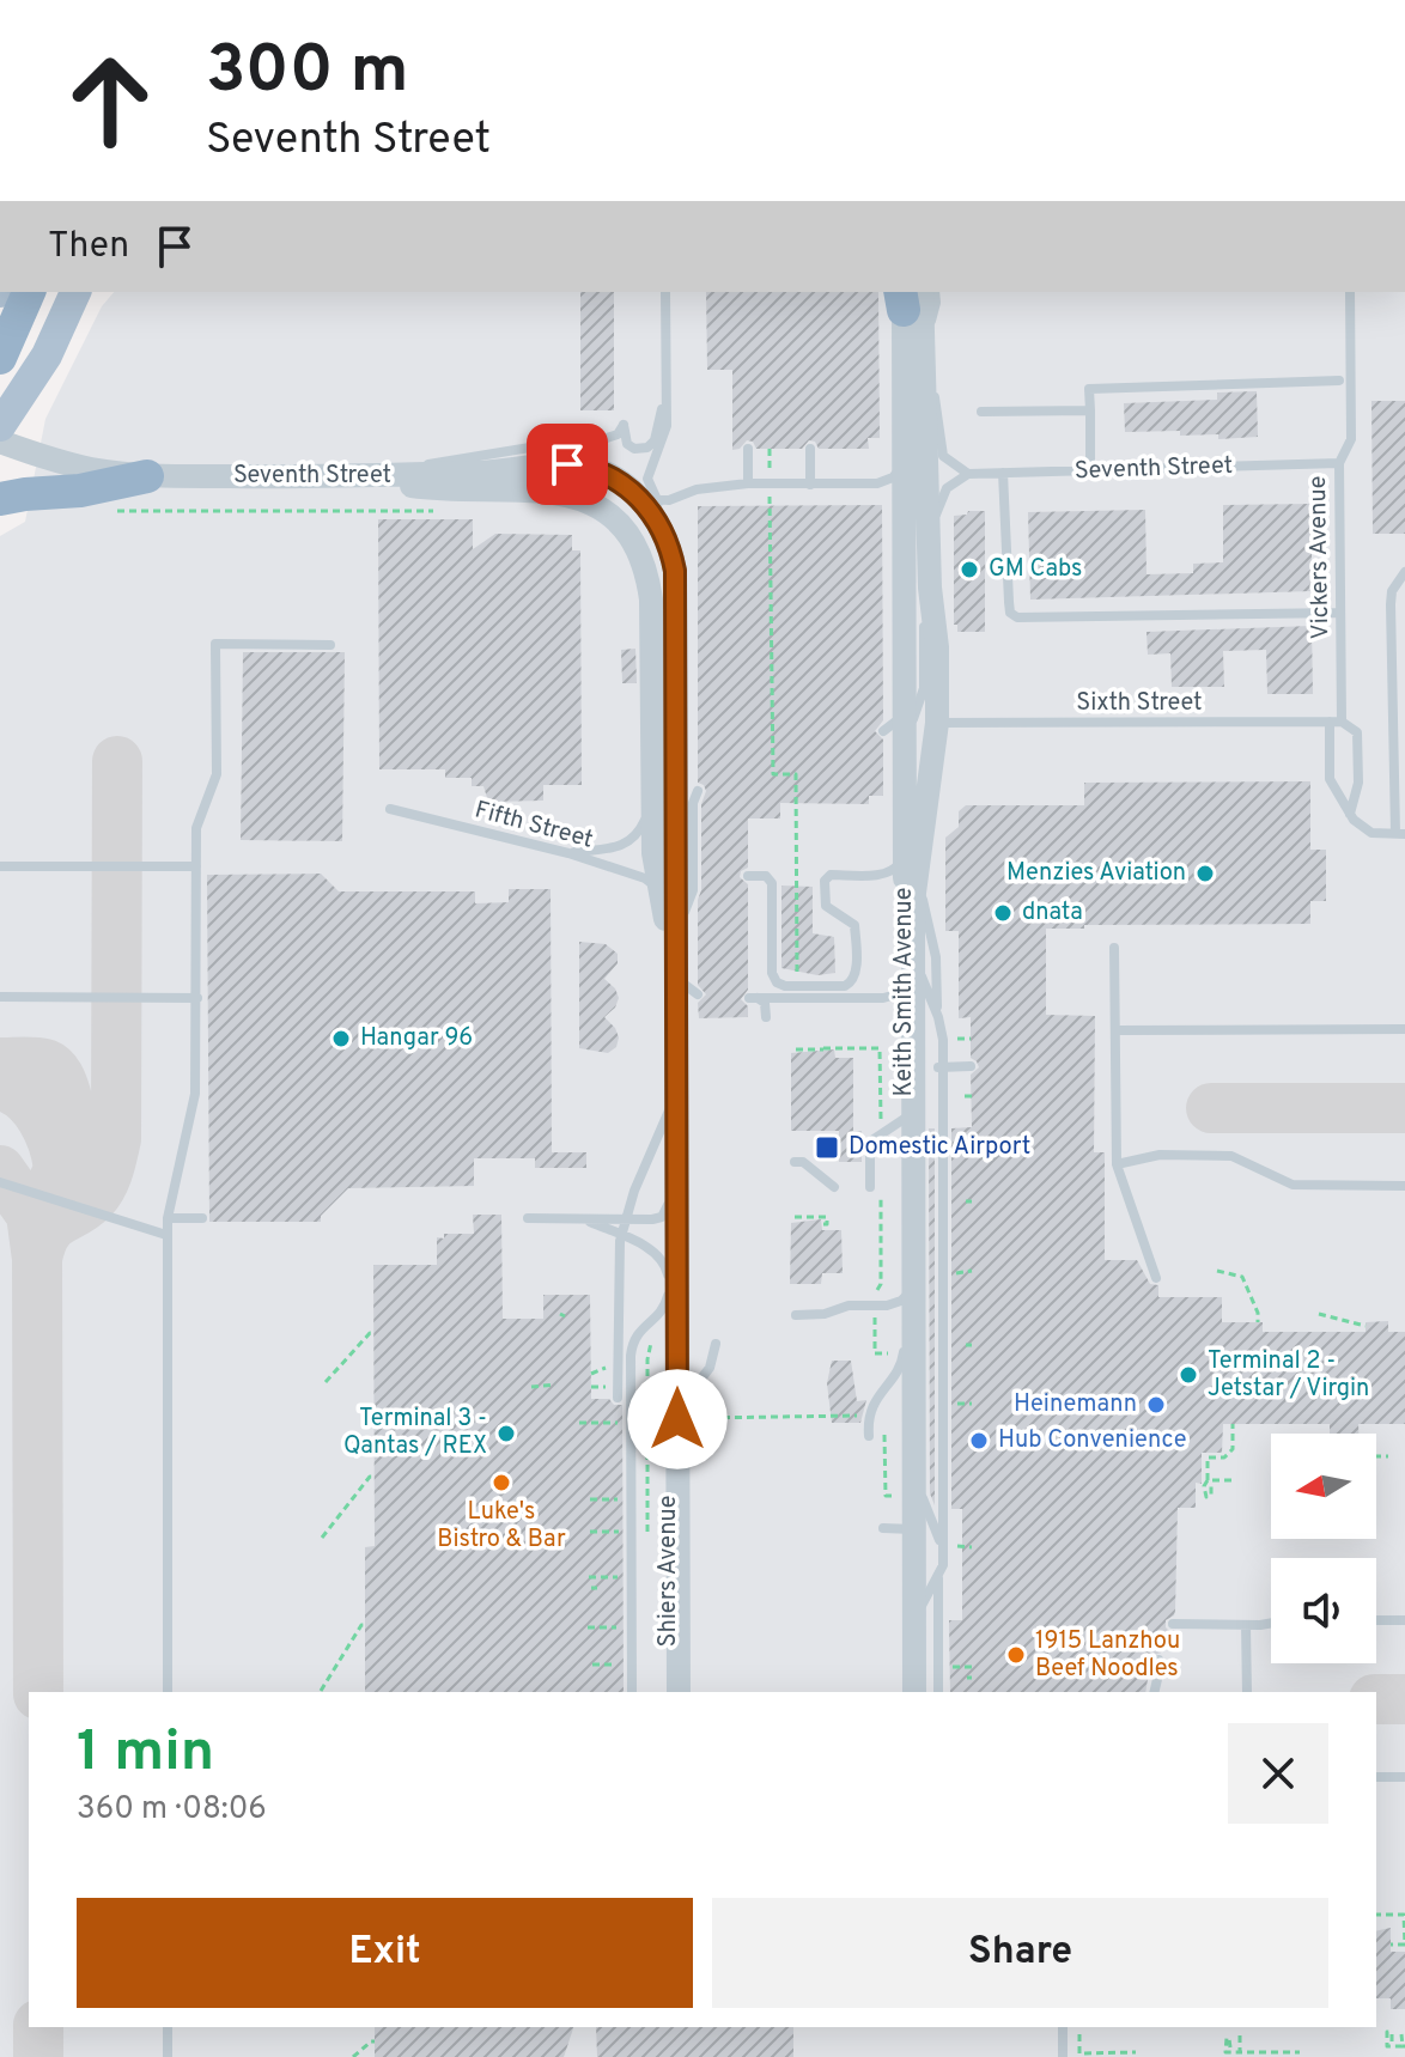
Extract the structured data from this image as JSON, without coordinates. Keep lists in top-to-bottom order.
{
  "streets": {
    "street": ["Seventh Street", "Keith Smith Avenue", "Shiers Avenue"],
    "lane": ["Vickers Avenue", "Sixth Street", "Fifth Street"]
  },
  "crossings": [
    ["Seventh Street", "Vickers Avenue"],
    ["Seventh Street", "Shiers Avenue"],
    ["Vickers Avenue", "Sixth Street"],
    ["Sixth Street", "Keith Smith Avenue"],
    ["Fifth Street", "Shiers Avenue"]
  ],
  "places": {
    "other": [
      "GM Cabs",
      "Menzies Aviation",
      "dnata",
      "Hangar 96",
      "Terminal 2 - Jetstar / Virgin",
      "Heinemann",
      "Terminal 3 - Qantas / REX",
      "Hub Convenience",
      "Luke's Bistro & Bar",
      "1915 Lanzhou Beef Noodles"
    ],
    "transit": ["Domestic Airport"]
  },
  "north": "left",
  "page": {
    "turn": ["300 m", "Seventh Street"],
    "then": "Then",
    "heading": ["1 min", "360 m · 08:06"],
    "buttons": ["Exit", "Share"]
  }
}
